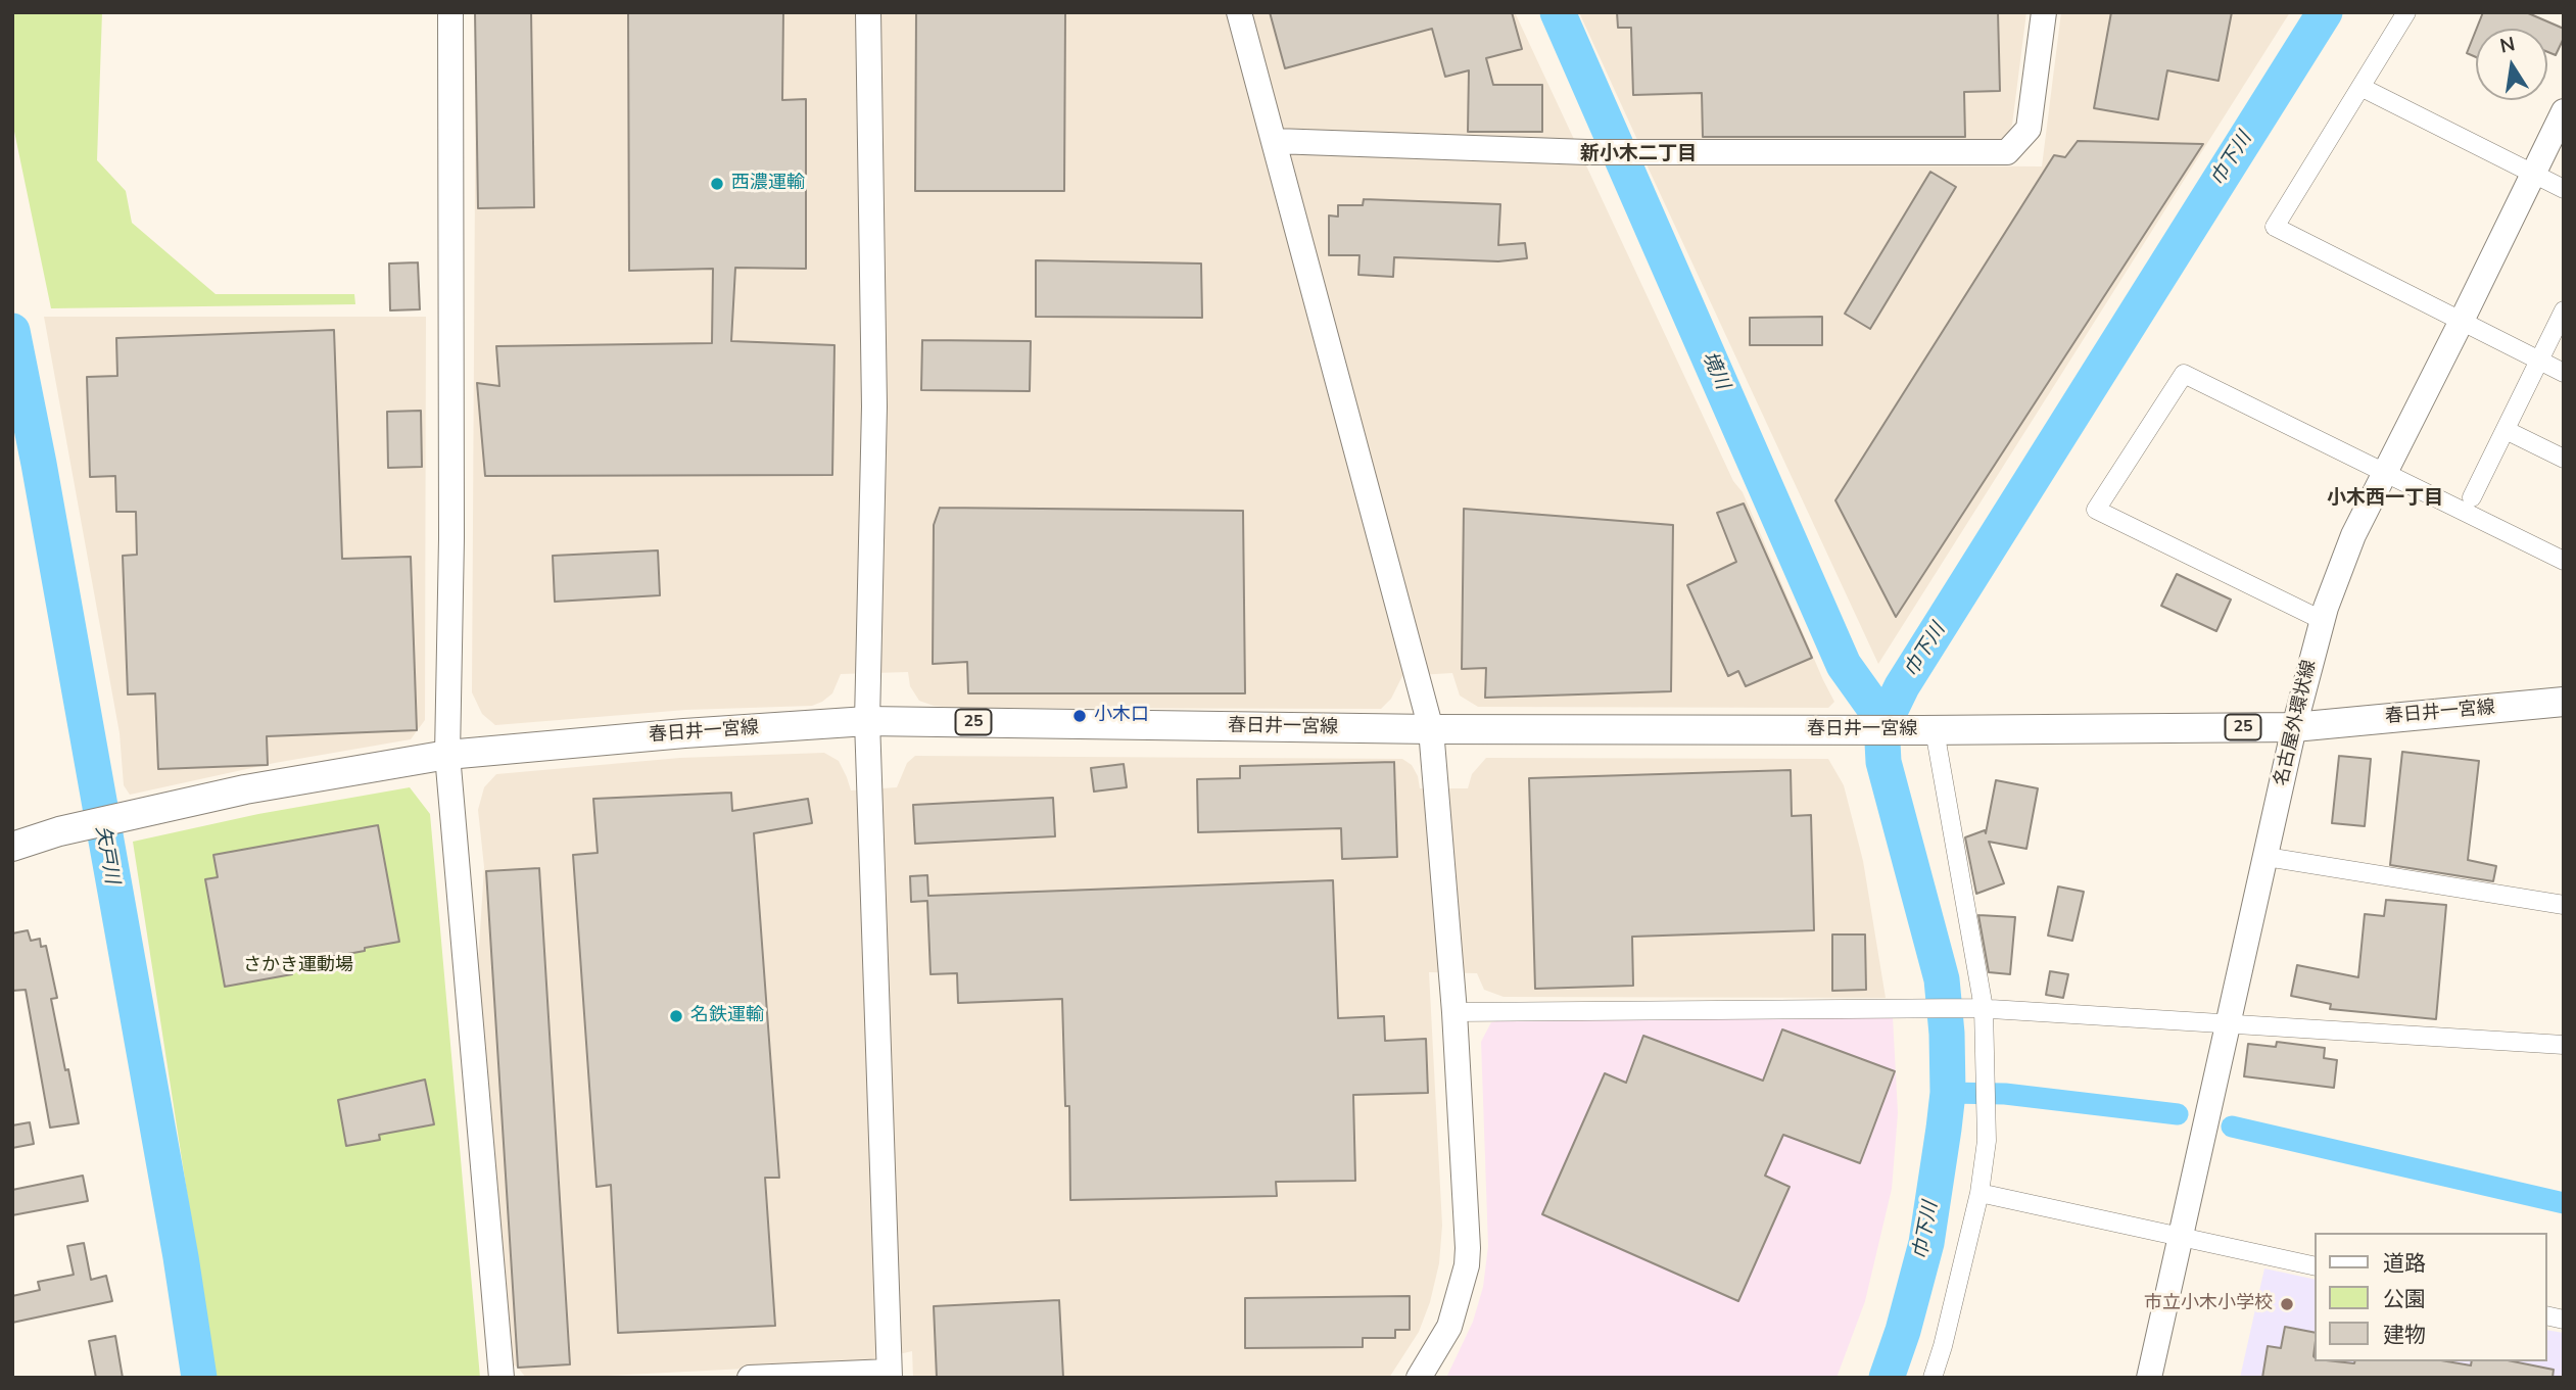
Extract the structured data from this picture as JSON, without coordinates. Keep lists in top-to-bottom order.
{
  "streets": {
    "main road": ["春日井一宮線", "25"],
    "street": ["名古屋外環状線"]
  },
  "crossings": [
    ["春日井一宮線", "名古屋外環状線"]
  ],
  "districts": ["新小木二丁目", "小木西一丁目"],
  "water": ["巾下川", "境川", "矢戸川"],
  "parks": ["さかき運動場"],
  "places": [
    "西濃運輸",
    "小木口",
    "名鉄運輸",
    "市立小木小学校"
  ],
  "legend": ["道路", "公園", "建物"],
  "north": "top"
}
